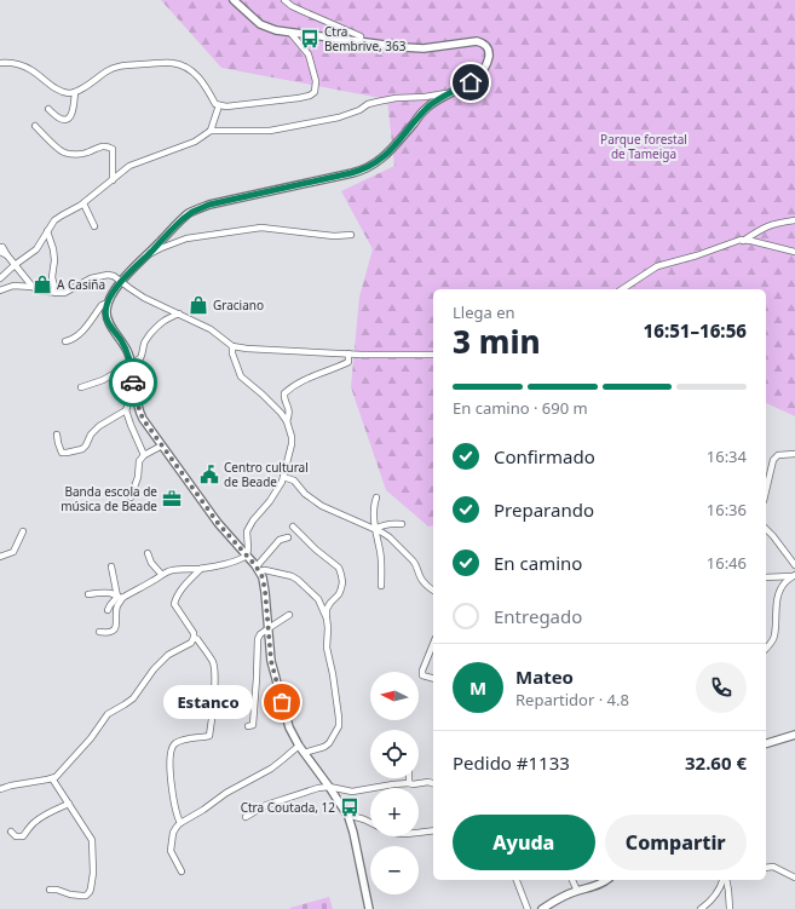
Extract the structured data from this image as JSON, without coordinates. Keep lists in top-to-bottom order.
{
  "parks": ["Parque forestal de Tameiga"],
  "places": {
    "bus stop": ["Ctra Bembrive, 363", "Ctra Coutada, 12"],
    "shop": ["A Casiña", "Graciano"],
    "public building": ["Centro cultural de Beade"],
    "office": ["Banda escola de música de Beade"],
    "other": ["Estanco"]
  },
  "north": "left",
  "page": {
    "heading": ["3 min", "Llega en", "16:51–16:56"],
    "panel": [
      "Mateo",
      "Repartidor · 4.8",
      "Pedido #1133",
      "32.60 €"
    ],
    "bar": "En camino · 690 m",
    "list": [
      ["Confirmado", "16:34"],
      ["Preparando", "16:36"],
      ["En camino", "16:46"],
      "Entregado"
    ],
    "round": "M",
    "map_buttons": ["+", "−"],
    "bubble": "Estanco",
    "buttons": ["Ayuda", "Compartir"]
  }
}
